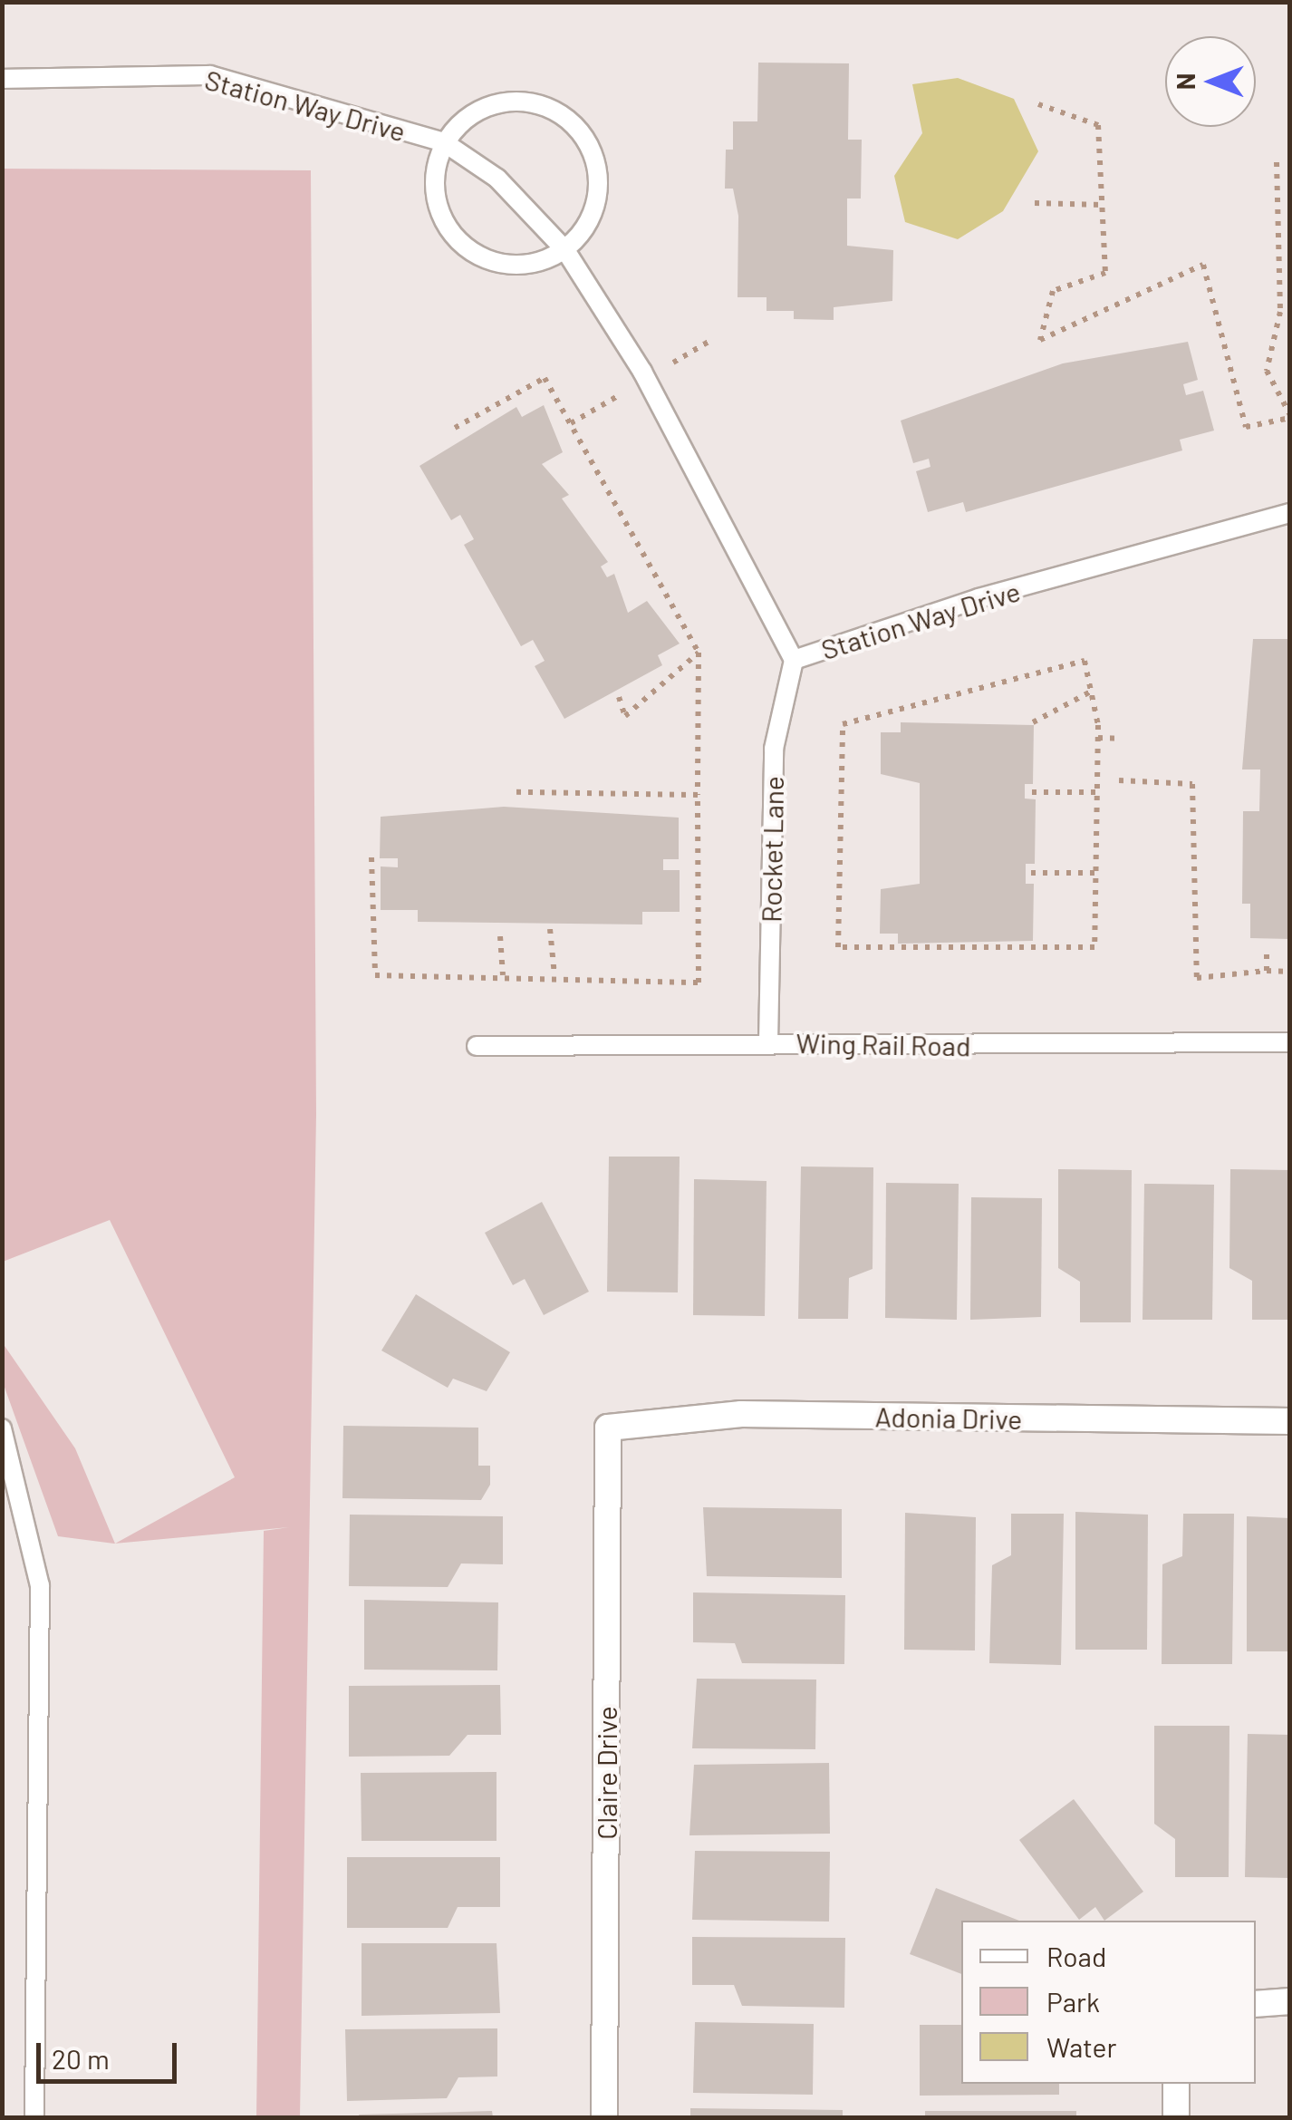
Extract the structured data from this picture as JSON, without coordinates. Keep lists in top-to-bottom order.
{
  "streets": {
    "street": ["Adonia Drive", "Claire Drive"],
    "lane": ["Station Way Drive", "Rocket Lane", "Wing Rail Road"]
  },
  "crossings": [
    ["Station Way Drive", "Rocket Lane"],
    ["Rocket Lane", "Wing Rail Road"],
    ["Adonia Drive", "Claire Drive"]
  ],
  "legend": ["Road", "Park", "Water"],
  "scale_bar": "20 m",
  "north": "left"
}
